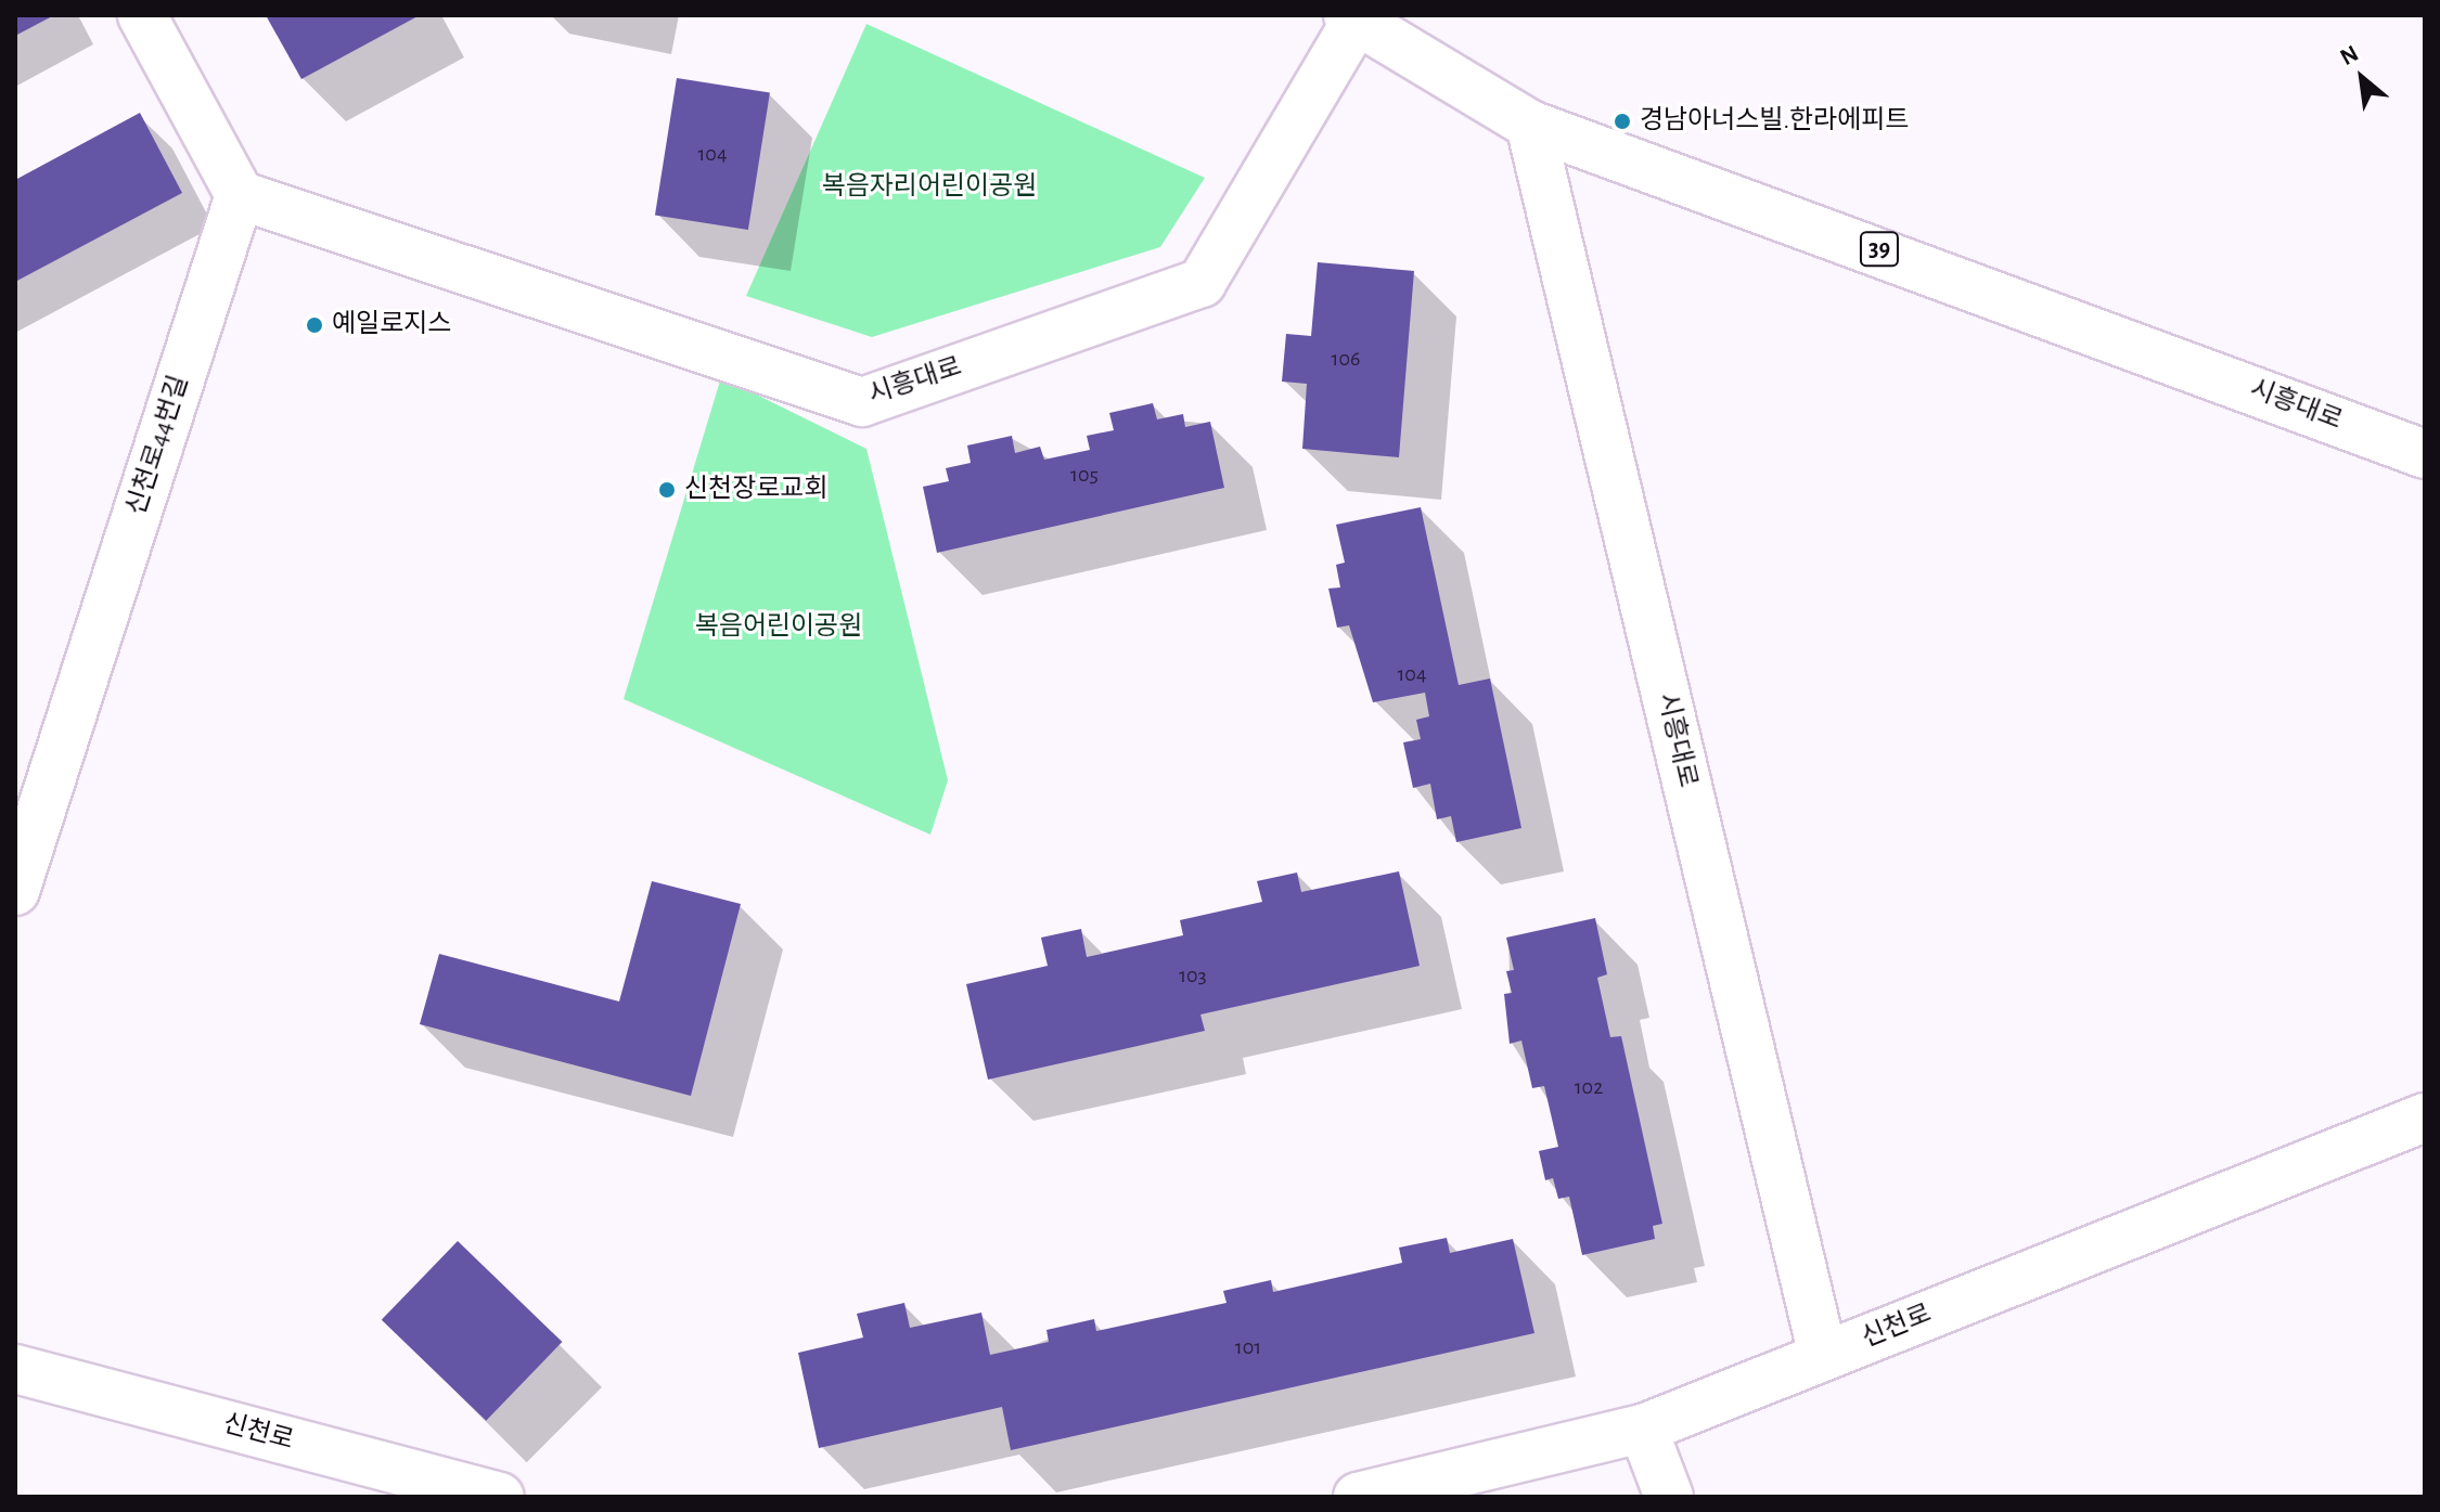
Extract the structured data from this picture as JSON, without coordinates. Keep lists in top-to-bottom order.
{
  "streets": {
    "street": [
      "39",
      "시흥대로",
      "신천로44번길",
      "신천로"
    ]
  },
  "crossings": [
    ["시흥대로", "신천로44번길"],
    ["시흥대로", "신천로"]
  ],
  "parks": ["복음자리어린이공원", "복음어린이공원"],
  "places": ["경남아너스빌.한라에피트", "예일로지스", "신천장로교회"],
  "house_numbers": [
    "104",
    "106",
    "105",
    "104",
    "103",
    "102",
    "101"
  ],
  "north": "top left"
}
